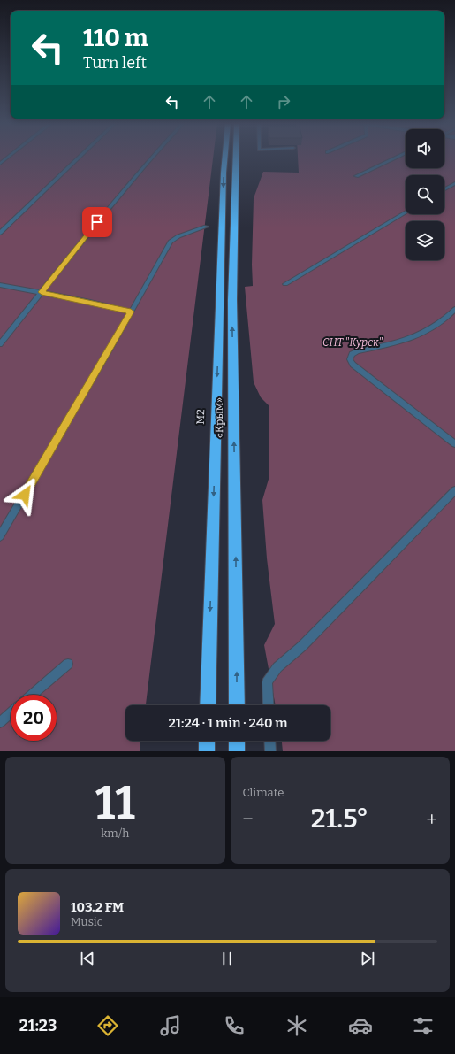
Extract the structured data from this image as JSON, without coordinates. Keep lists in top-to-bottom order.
{
  "streets": {
    "highway": ["М2", "«Крым»"]
  },
  "one_way": ["М2", "«Крым»"],
  "parks": ["СНТ \"Курск\""],
  "page": {
    "turn": ["110 m", "Turn left"],
    "limit": "20",
    "trip": "21:24 · 1 min · 240 m",
    "tile": [
      ["11", "km/h"],
      "Climate"
    ],
    "heat": ["−", "21.5°", "+"],
    "song": ["103.2 FM", "Music"],
    "tabs": "21:23"
  }
}
